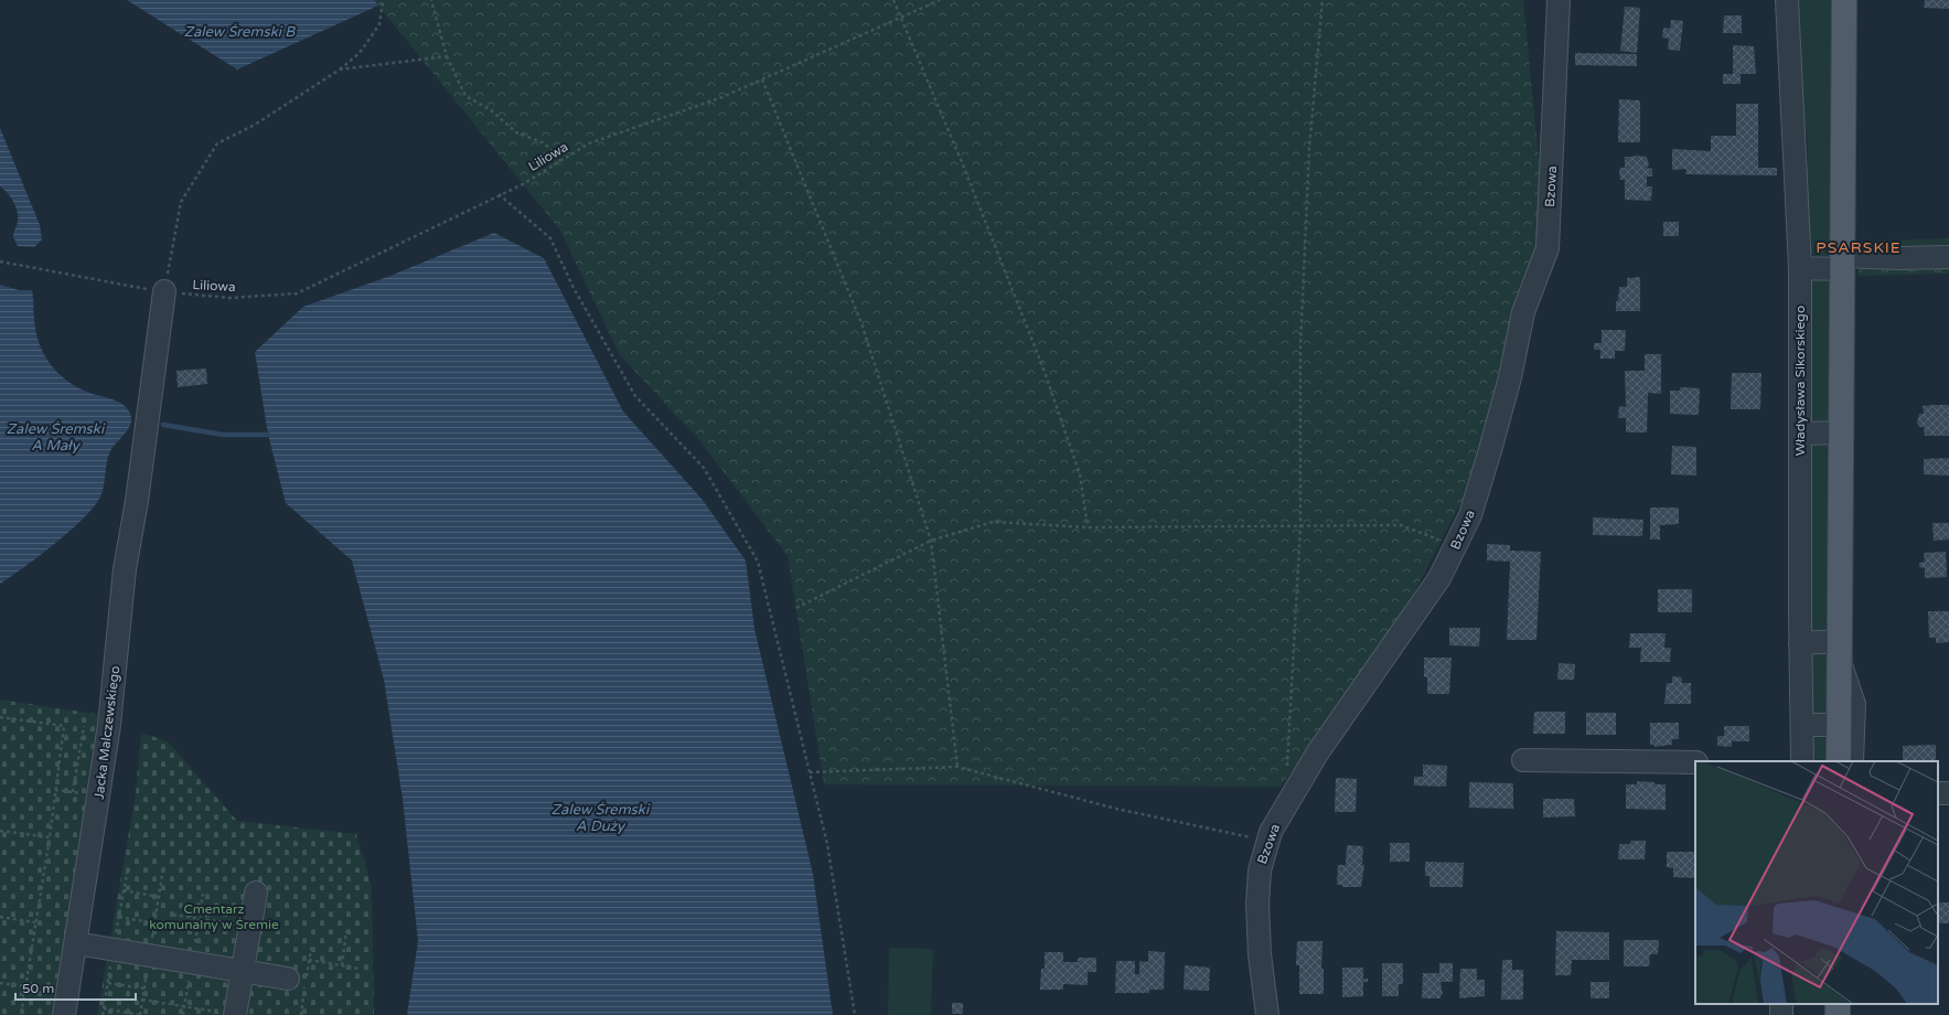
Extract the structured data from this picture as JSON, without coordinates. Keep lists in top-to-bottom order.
{
  "streets": {
    "street": ["Bzowa", "Władysława Sikorskiego", "Jacka Malczewskiego"],
    "path": ["Liliowa"]
  },
  "crossings": [
    ["Liliowa", "Jacka Malczewskiego"]
  ],
  "districts": ["PSARSKIE"],
  "water": ["Zalew Śremski B", "Zalew Śremski A Mały", "Zalew Śremski A Duży"],
  "parks": ["Cmentarz komunalny w Śremie"],
  "scale_bar": "50 m"
}
